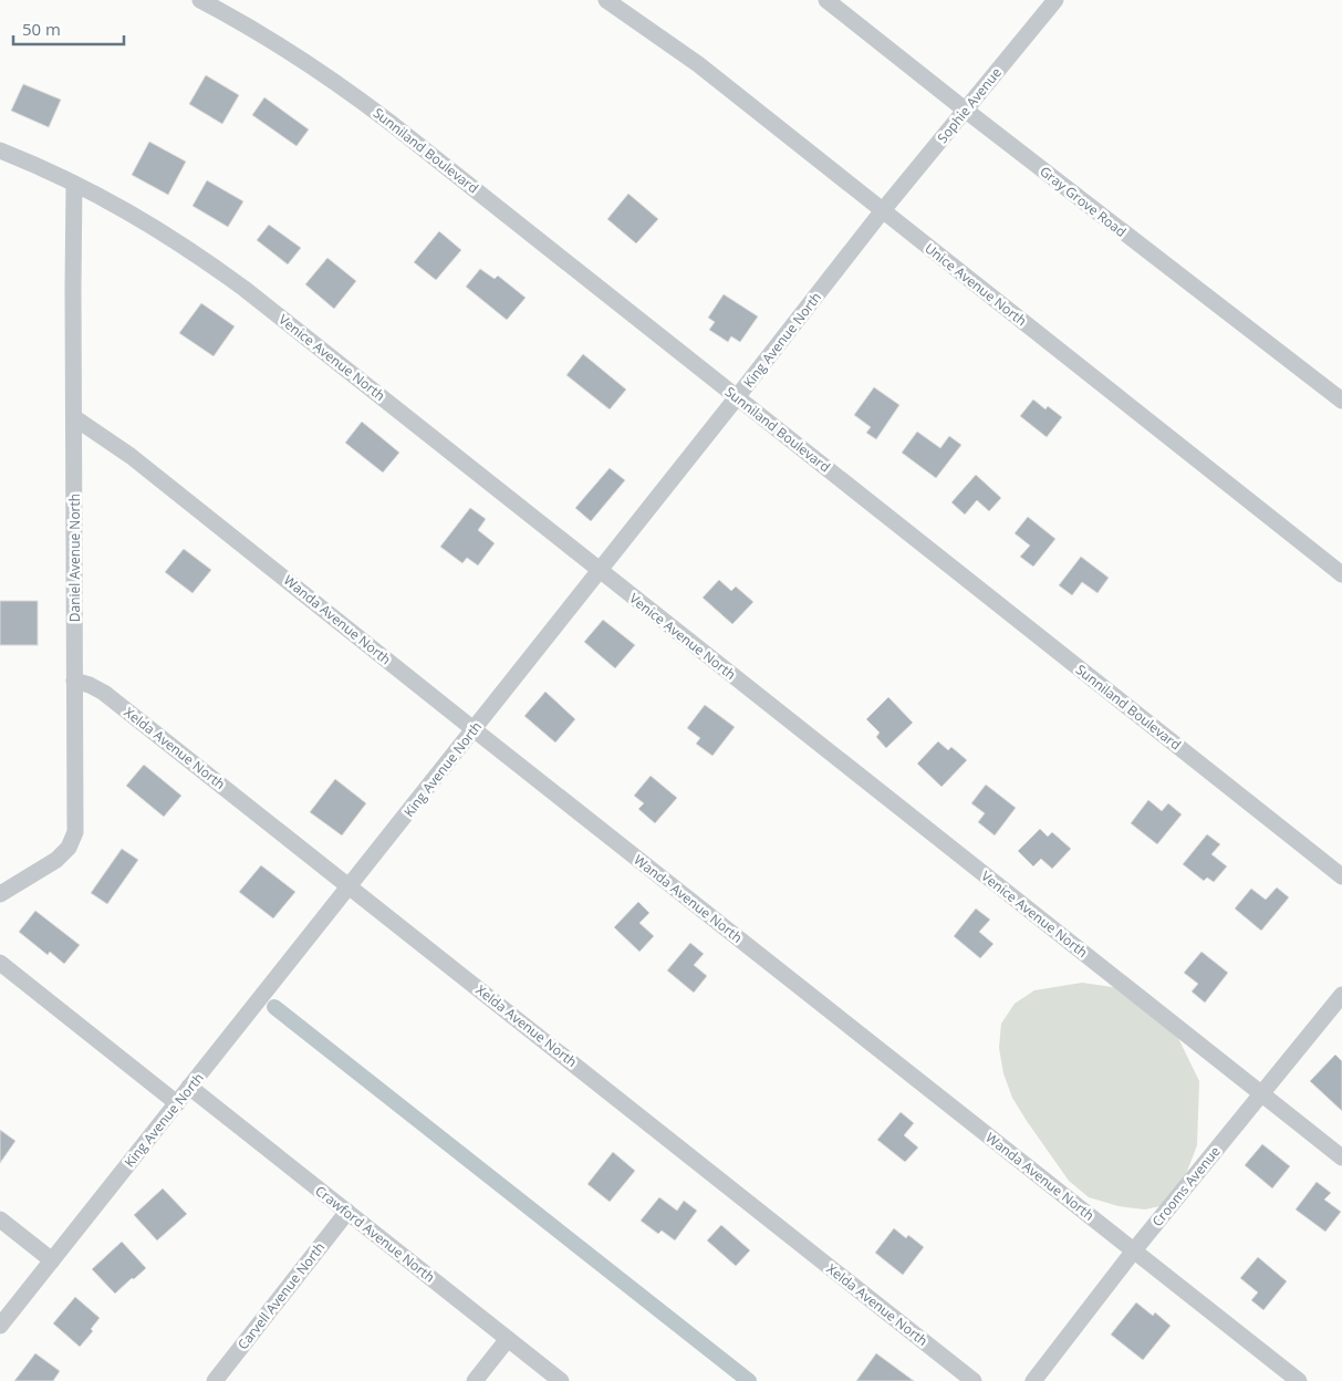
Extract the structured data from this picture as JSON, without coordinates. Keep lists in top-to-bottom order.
{
  "streets": {
    "street": [
      "Sophie Avenue",
      "Sunniland Boulevard",
      "Gray Grove Road",
      "Unice Avenue North",
      "King Avenue North",
      "Venice Avenue North",
      "Daniel Avenue North",
      "Wanda Avenue North",
      "Xelda Avenue North",
      "Crooms Avenue",
      "Crawford Avenue North",
      "Carvell Avenue North"
    ]
  },
  "crossings": [
    ["Sophie Avenue", "Gray Grove Road"],
    ["Sophie Avenue", "Unice Avenue North"],
    ["Sophie Avenue", "King Avenue North"],
    ["Sunniland Boulevard", "King Avenue North"],
    ["Unice Avenue North", "King Avenue North"],
    ["King Avenue North", "Venice Avenue North"],
    ["King Avenue North", "Wanda Avenue North"],
    ["King Avenue North", "Xelda Avenue North"],
    ["King Avenue North", "Crawford Avenue North"],
    ["Venice Avenue North", "Daniel Avenue North"],
    ["Venice Avenue North", "Crooms Avenue"],
    ["Daniel Avenue North", "Wanda Avenue North"],
    ["Daniel Avenue North", "Xelda Avenue North"],
    ["Wanda Avenue North", "Crooms Avenue"],
    ["Crawford Avenue North", "Carvell Avenue North"]
  ],
  "scale_bar": "50 m"
}
